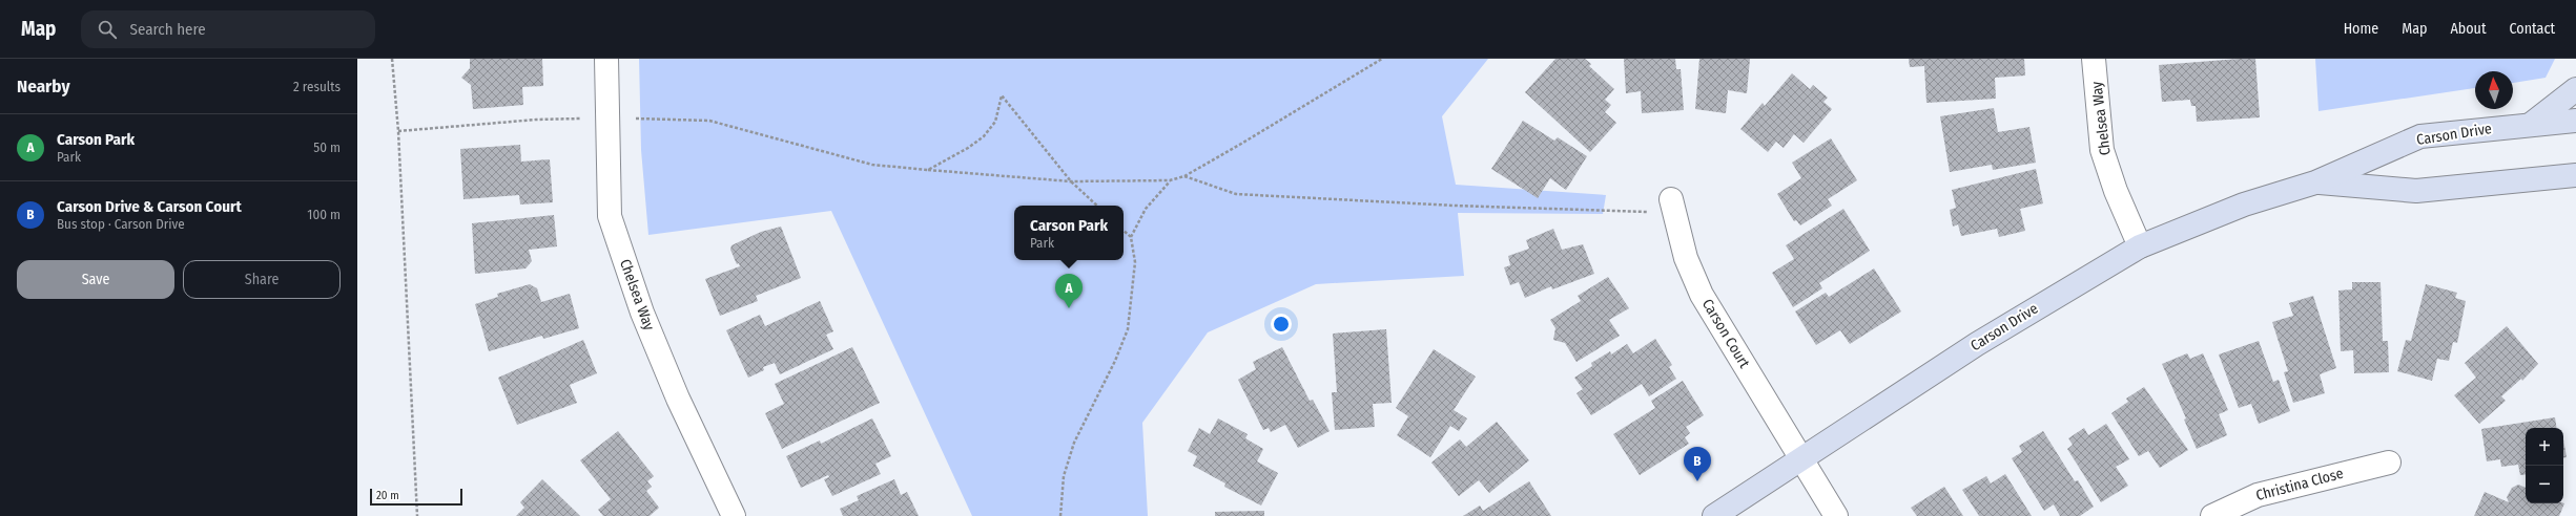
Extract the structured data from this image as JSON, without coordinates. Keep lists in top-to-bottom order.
{
  "streets": {
    "street": [
      "Chelsea Way",
      "Carson Drive",
      "Carson Court",
      "Christina Close"
    ]
  },
  "crossings": [
    ["Chelsea Way", "Carson Drive"],
    ["Carson Drive", "Carson Court"]
  ],
  "scale_bar": "20 m",
  "north": "top",
  "page": {
    "header": "Map",
    "search": "Search here",
    "nav": [
      "Home",
      "Map",
      "About",
      "Contact"
    ],
    "heading": ["Nearby", "2 results"],
    "list": [
      {
        "mark": "A",
        "name": "Carson Park",
        "note": "Park",
        "value": "50 m"
      },
      {
        "mark": "B",
        "name": "Carson Drive & Carson Court",
        "note": "Bus stop · Carson Drive",
        "value": "100 m"
      }
    ],
    "popup": ["Carson Park", "Park"],
    "buttons": ["Save", "Share"],
    "pins": ["A", "B"],
    "map_buttons": ["+", "−"],
    "scale": "20 m"
  }
}
